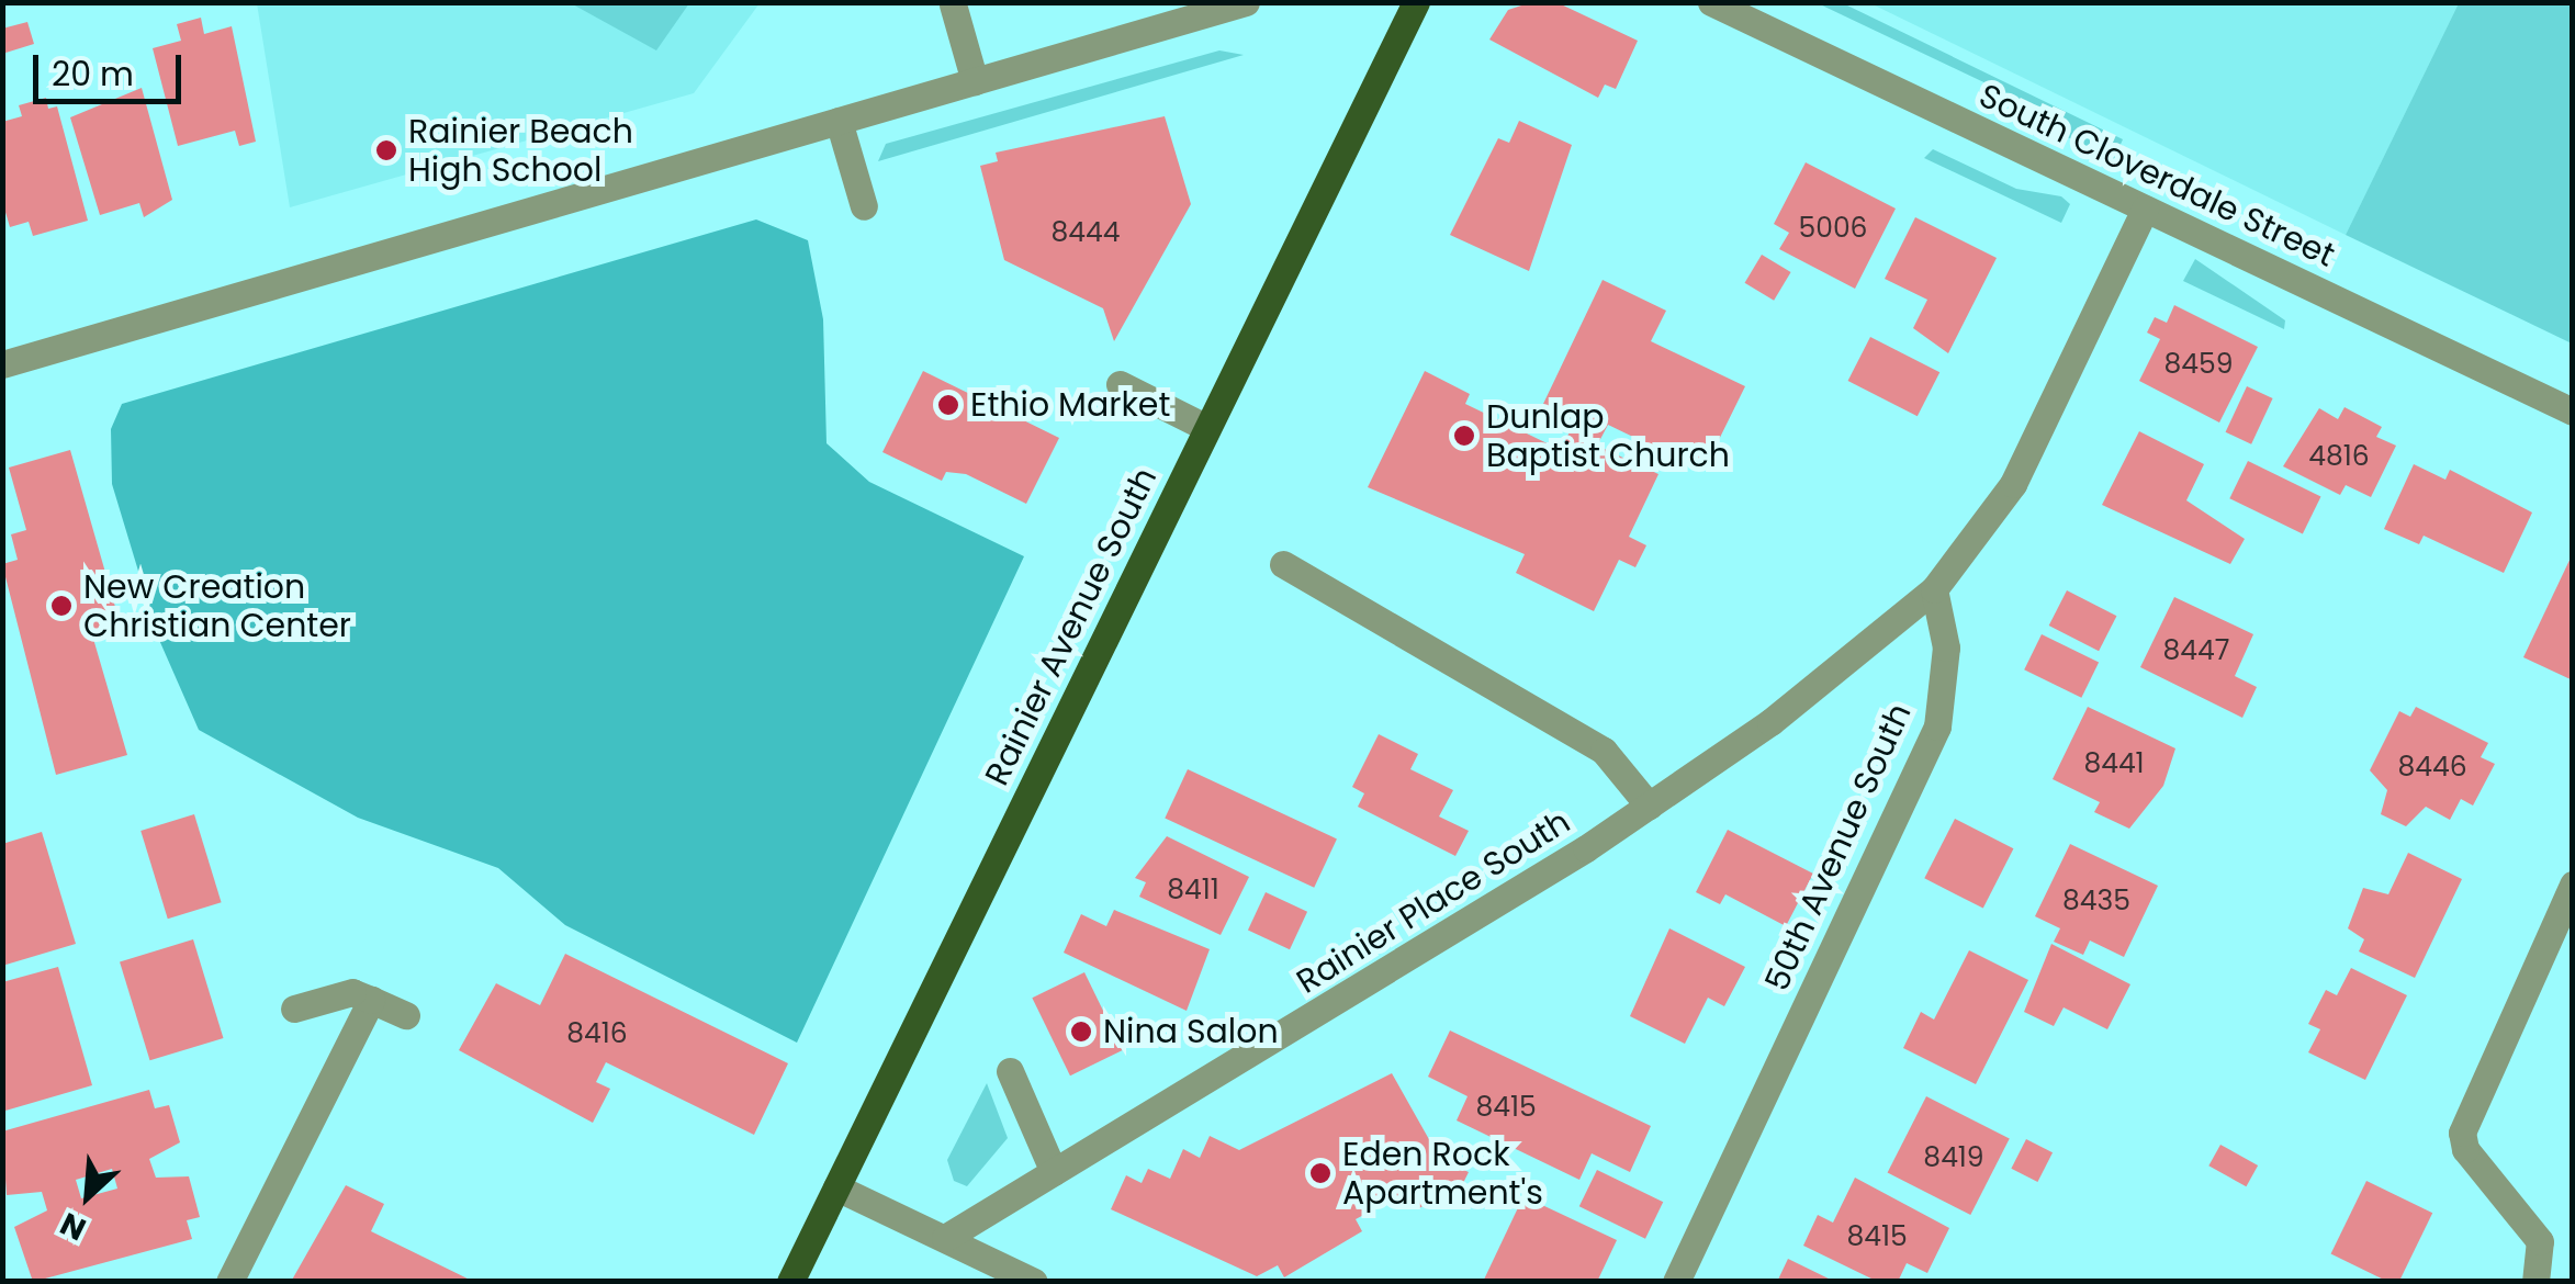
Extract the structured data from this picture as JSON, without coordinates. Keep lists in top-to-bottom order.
{
  "streets": {
    "main road": ["Rainier Avenue South"],
    "street": ["South Cloverdale Street", "50th Avenue South", "Rainier Place South"]
  },
  "crossings": [
    ["50th Avenue South", "Rainier Place South"]
  ],
  "places": [
    "Rainier Beach High School",
    "Ethio Market",
    "Dunlap Baptist Church",
    "New Creation Christian Center",
    "Nina Salon",
    "Eden Rock Apartment's"
  ],
  "house_numbers": [
    "5006",
    "8444",
    "8459",
    "4816",
    "8447",
    "8441",
    "8446",
    "8411",
    "8435",
    "8416",
    "8415",
    "8419",
    "8415"
  ],
  "scale_bar": "20 m",
  "north": "bottom left"
}
